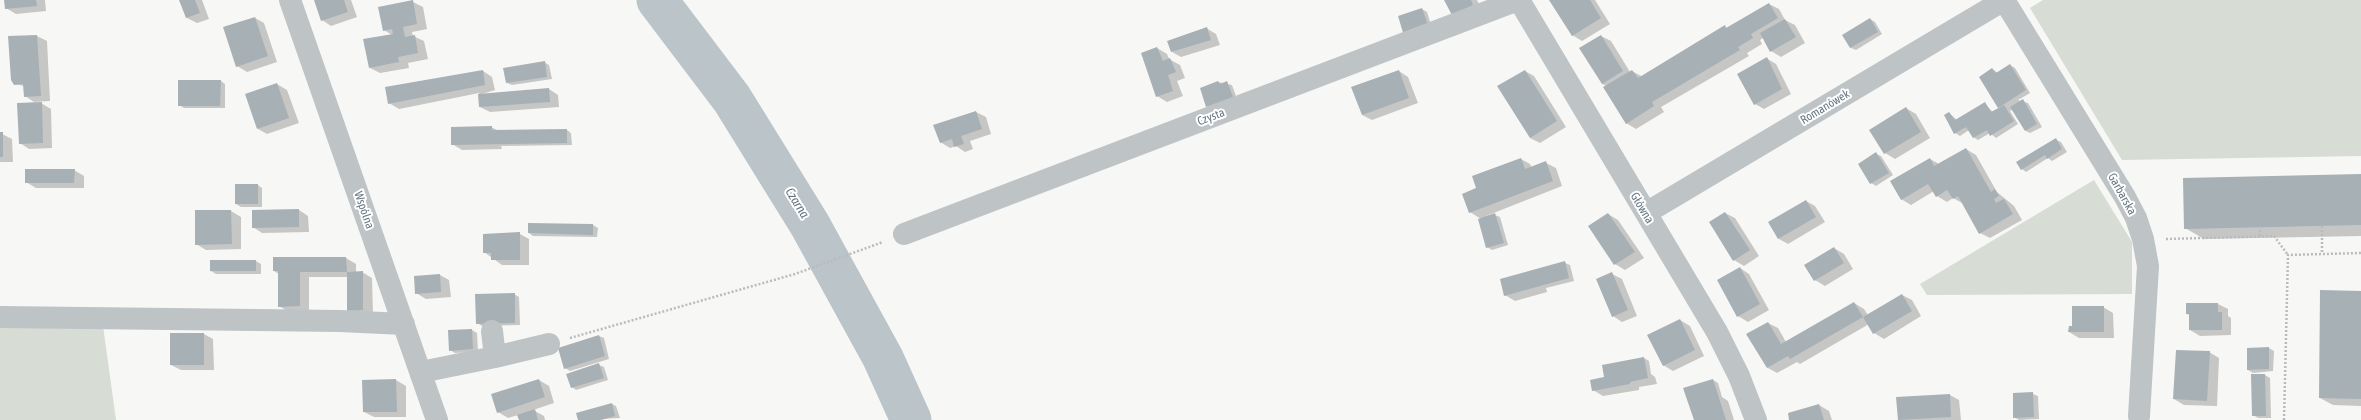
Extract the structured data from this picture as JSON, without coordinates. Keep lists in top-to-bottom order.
{
  "streets": {
    "street": [
      "Romanówek",
      "Czysta",
      "Garbarska",
      "Główna",
      "Wspólna"
    ]
  },
  "crossings": [
    ["Romanówek", "Garbarska"],
    ["Romanówek", "Główna"],
    ["Czysta", "Główna"]
  ],
  "water": ["Czarna"]
}
